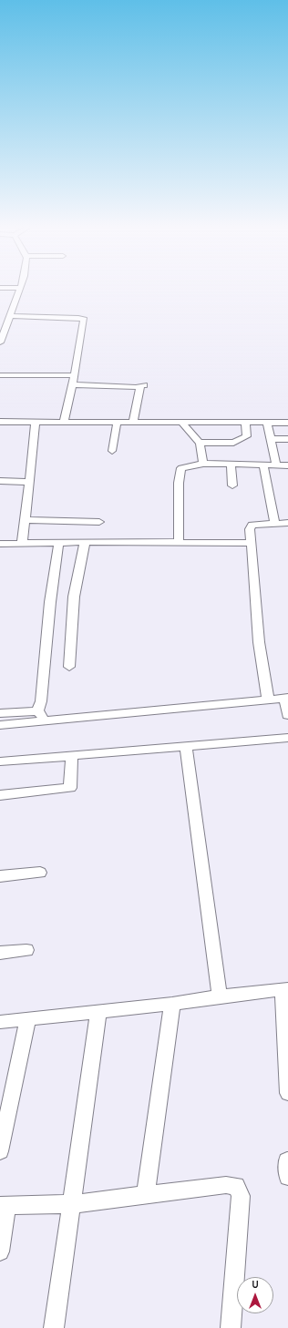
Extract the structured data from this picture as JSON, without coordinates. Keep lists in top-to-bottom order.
{
  "north": "top"
}
